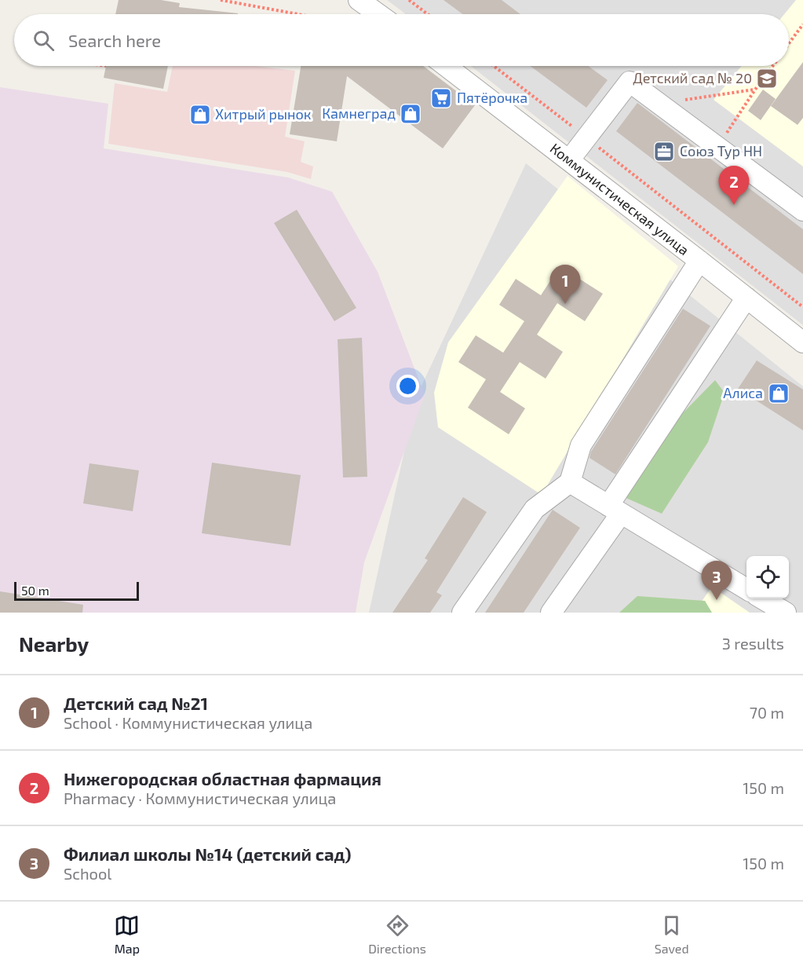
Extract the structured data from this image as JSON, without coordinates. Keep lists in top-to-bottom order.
{
  "streets": {
    "street": ["Коммунистическая улица"]
  },
  "places": {
    "school or university": ["Детский сад № 20"],
    "supermarket": ["Пятёрочка"],
    "shop": ["Камнеград", "Хитрый рынок", "Алиса"],
    "office": ["Союз Тур НН"]
  },
  "scale_bar": "50 m",
  "page": {
    "search": "Search here",
    "pins": ["2", "1", "3"],
    "scale": "50 m",
    "heading": ["Nearby", "3 results"],
    "list": [
      {
        "mark": "1",
        "name": "Детский сад №21",
        "note": "School · Коммунистическая улица",
        "value": "70 m"
      },
      {
        "mark": "2",
        "name": "Нижегородская областная фармация",
        "note": "Pharmacy · Коммунистическая улица",
        "value": "150 m"
      },
      {
        "mark": "3",
        "name": "Филиал школы №14 (детский сад)",
        "note": "School",
        "value": "150 m"
      }
    ],
    "nav": ["Map", "Directions", "Saved"]
  }
}
